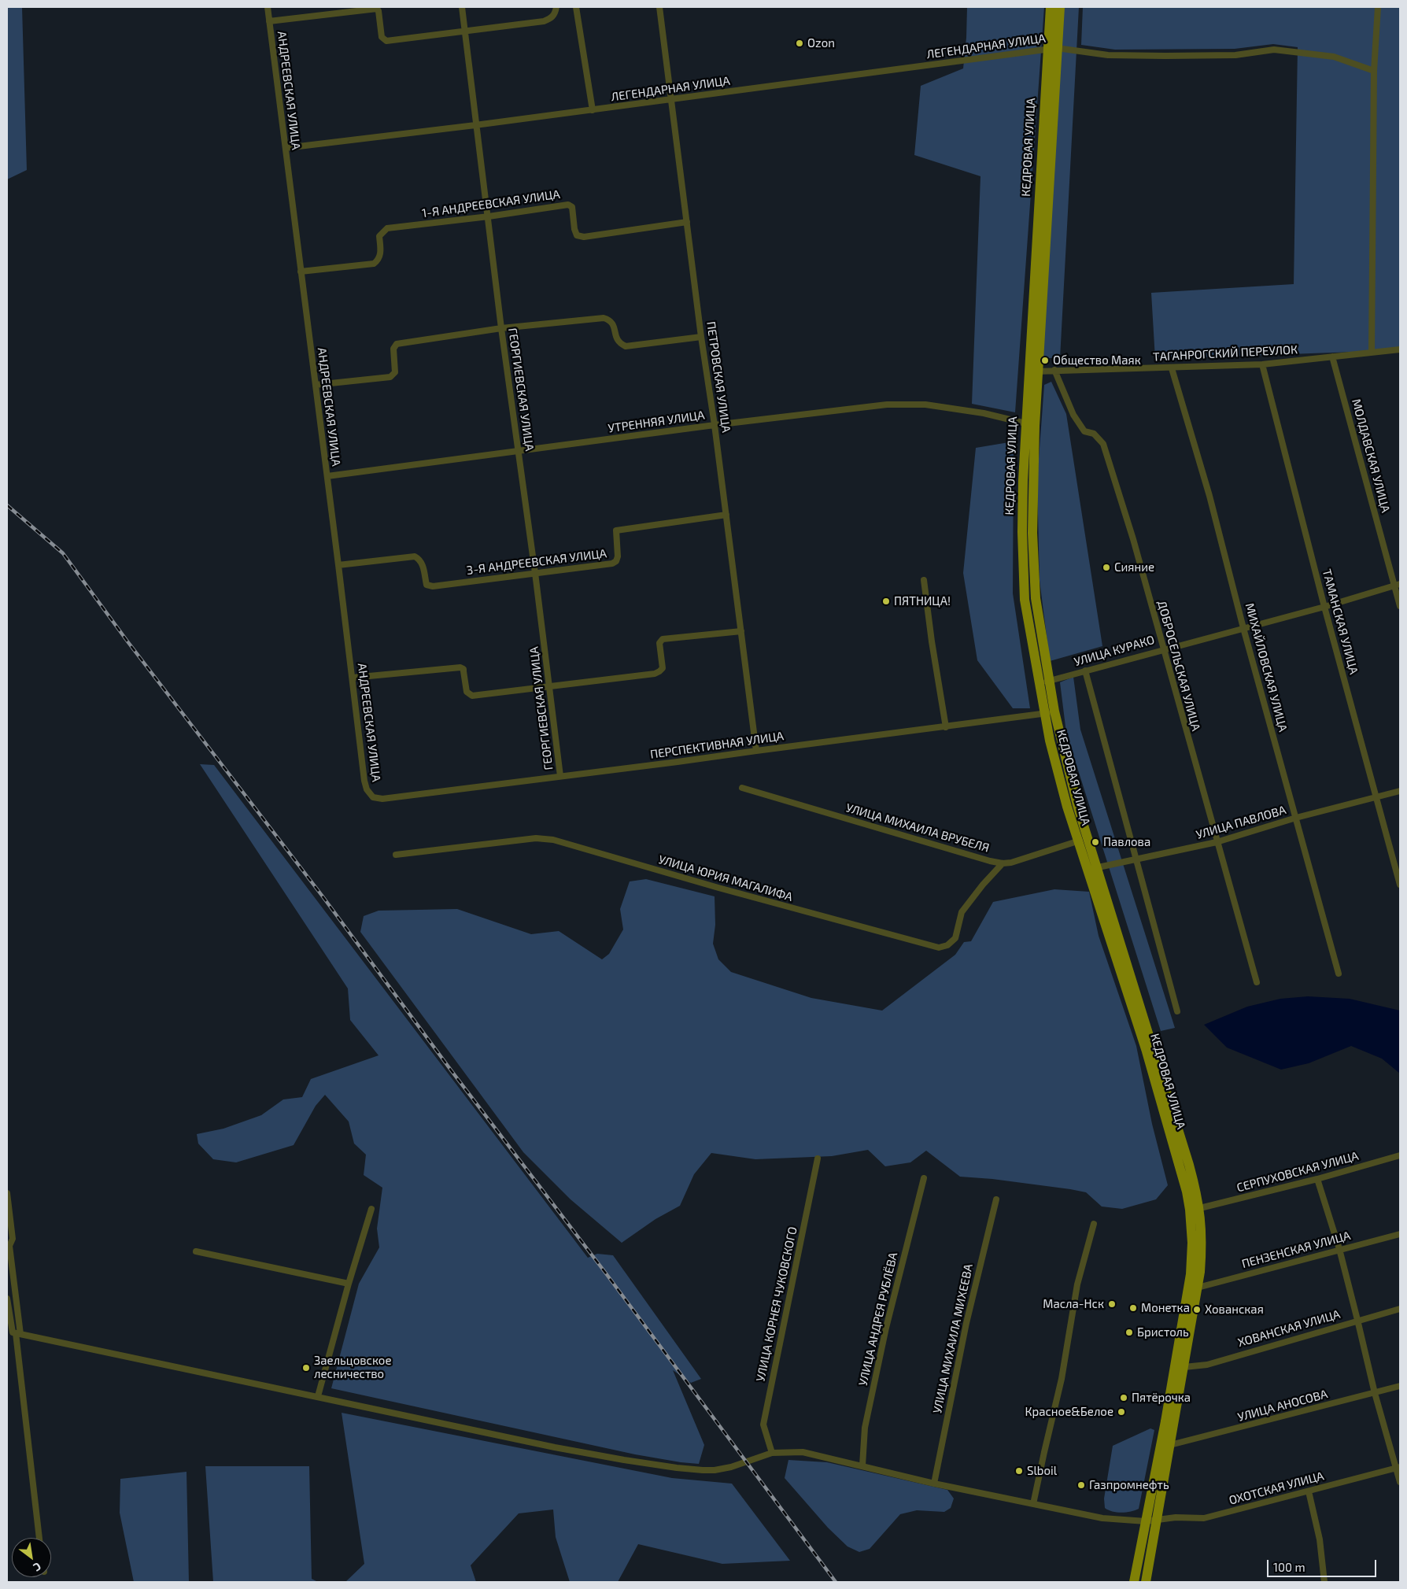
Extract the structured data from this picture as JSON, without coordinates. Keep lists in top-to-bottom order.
{
  "streets": {
    "main road": ["КЕДРОВАЯ УЛИЦА"],
    "street": [
      "ЛЕГЕНДАРНАЯ УЛИЦА",
      "АНДРЕЕВСКАЯ УЛИЦА",
      "1-Я АНДРЕЕВСКАЯ УЛИЦА",
      "ТАГАНРОГСКИЙ ПЕРЕУЛОК",
      "ПЕТРОВСКАЯ УЛИЦА",
      "ГЕОРГИЕВСКАЯ УЛИЦА",
      "УТРЕННЯЯ УЛИЦА",
      "МОЛДАВСКАЯ УЛИЦА",
      "3-Я АНДРЕЕВСКАЯ УЛИЦА",
      "ТАМАНСКАЯ УЛИЦА",
      "УЛИЦА КУРАКО",
      "ДОБРОСЕЛЬСКАЯ УЛИЦА",
      "МИХАЙЛОВСКАЯ УЛИЦА",
      "ПЕРСПЕКТИВНАЯ УЛИЦА",
      "УЛИЦА ПАВЛОВА",
      "УЛИЦА МИХАИЛА ВРУБЕЛЯ",
      "УЛИЦА ЮРИЯ МАГАЛИФА",
      "СЕРПУХОВСКАЯ УЛИЦА",
      "ПЕНЗЕНСКАЯ УЛИЦА",
      "УЛИЦА КОРНЕЯ ЧУКОВСКОГО",
      "УЛИЦА АНДРЕЯ РУБЛЁВА",
      "ХОВАНСКАЯ УЛИЦА",
      "УЛИЦА МИХАИЛА МИХЕЕВА",
      "УЛИЦА АНОСОВА",
      "ОХОТСКАЯ УЛИЦА"
    ]
  },
  "crossings": [
    ["ЛЕГЕНДАРНАЯ УЛИЦА", "АНДРЕЕВСКАЯ УЛИЦА"],
    ["ЛЕГЕНДАРНАЯ УЛИЦА", "КЕДРОВАЯ УЛИЦА"],
    ["ЛЕГЕНДАРНАЯ УЛИЦА", "ПЕТРОВСКАЯ УЛИЦА"],
    ["ЛЕГЕНДАРНАЯ УЛИЦА", "ГЕОРГИЕВСКАЯ УЛИЦА"],
    ["АНДРЕЕВСКАЯ УЛИЦА", "1-Я АНДРЕЕВСКАЯ УЛИЦА"],
    ["АНДРЕЕВСКАЯ УЛИЦА", "УТРЕННЯЯ УЛИЦА"],
    ["АНДРЕЕВСКАЯ УЛИЦА", "3-Я АНДРЕЕВСКАЯ УЛИЦА"],
    ["АНДРЕЕВСКАЯ УЛИЦА", "ПЕРСПЕКТИВНАЯ УЛИЦА"],
    ["КЕДРОВАЯ УЛИЦА", "ТАГАНРОГСКИЙ ПЕРЕУЛОК"],
    ["КЕДРОВАЯ УЛИЦА", "УТРЕННЯЯ УЛИЦА"],
    ["КЕДРОВАЯ УЛИЦА", "УЛИЦА КУРАКО"],
    ["КЕДРОВАЯ УЛИЦА", "ПЕРСПЕКТИВНАЯ УЛИЦА"],
    ["КЕДРОВАЯ УЛИЦА", "УЛИЦА ПАВЛОВА"],
    ["КЕДРОВАЯ УЛИЦА", "УЛИЦА МИХАИЛА ВРУБЕЛЯ"],
    ["КЕДРОВАЯ УЛИЦА", "СЕРПУХОВСКАЯ УЛИЦА"],
    ["КЕДРОВАЯ УЛИЦА", "ПЕНЗЕНСКАЯ УЛИЦА"],
    ["КЕДРОВАЯ УЛИЦА", "ХОВАНСКАЯ УЛИЦА"],
    ["КЕДРОВАЯ УЛИЦА", "УЛИЦА АНОСОВА"],
    ["КЕДРОВАЯ УЛИЦА", "ОХОТСКАЯ УЛИЦА"],
    ["1-Я АНДРЕЕВСКАЯ УЛИЦА", "ПЕТРОВСКАЯ УЛИЦА"],
    ["1-Я АНДРЕЕВСКАЯ УЛИЦА", "ГЕОРГИЕВСКАЯ УЛИЦА"],
    ["ТАГАНРОГСКИЙ ПЕРЕУЛОК", "МОЛДАВСКАЯ УЛИЦА"],
    ["ТАГАНРОГСКИЙ ПЕРЕУЛОК", "ТАМАНСКАЯ УЛИЦА"],
    ["ТАГАНРОГСКИЙ ПЕРЕУЛОК", "ДОБРОСЕЛЬСКАЯ УЛИЦА"],
    ["ТАГАНРОГСКИЙ ПЕРЕУЛОК", "МИХАЙЛОВСКАЯ УЛИЦА"],
    ["ПЕТРОВСКАЯ УЛИЦА", "УТРЕННЯЯ УЛИЦА"],
    ["ПЕТРОВСКАЯ УЛИЦА", "3-Я АНДРЕЕВСКАЯ УЛИЦА"],
    ["ПЕТРОВСКАЯ УЛИЦА", "ПЕРСПЕКТИВНАЯ УЛИЦА"],
    ["ГЕОРГИЕВСКАЯ УЛИЦА", "УТРЕННЯЯ УЛИЦА"],
    ["ГЕОРГИЕВСКАЯ УЛИЦА", "3-Я АНДРЕЕВСКАЯ УЛИЦА"],
    ["ГЕОРГИЕВСКАЯ УЛИЦА", "ПЕРСПЕКТИВНАЯ УЛИЦА"],
    ["МОЛДАВСКАЯ УЛИЦА", "УЛИЦА КУРАКО"],
    ["ТАМАНСКАЯ УЛИЦА", "УЛИЦА КУРАКО"],
    ["ТАМАНСКАЯ УЛИЦА", "УЛИЦА ПАВЛОВА"],
    ["УЛИЦА КУРАКО", "ДОБРОСЕЛЬСКАЯ УЛИЦА"],
    ["УЛИЦА КУРАКО", "МИХАЙЛОВСКАЯ УЛИЦА"],
    ["ДОБРОСЕЛЬСКАЯ УЛИЦА", "УЛИЦА ПАВЛОВА"],
    ["МИХАЙЛОВСКАЯ УЛИЦА", "УЛИЦА ПАВЛОВА"],
    ["УЛИЦА МИХАИЛА ВРУБЕЛЯ", "УЛИЦА ЮРИЯ МАГАЛИФА"],
    ["УЛИЦА КОРНЕЯ ЧУКОВСКОГО", "ОХОТСКАЯ УЛИЦА"],
    ["УЛИЦА АНДРЕЯ РУБЛЁВА", "ОХОТСКАЯ УЛИЦА"],
    ["УЛИЦА МИХАИЛА МИХЕЕВА", "ОХОТСКАЯ УЛИЦА"]
  ],
  "places": [
    "Ozon",
    "Общество Маяк",
    "Сияние",
    "ПЯТНИЦА!",
    "Павлова",
    "Масла-Нск",
    "Монетка",
    "Хованская",
    "Бристоль",
    "Заельцовское лесничество",
    "Пятёрочка",
    "Красное&Белое",
    "Slboil",
    "Газпромнефть"
  ],
  "scale_bar": "100 m",
  "north": "bottom right"
}
